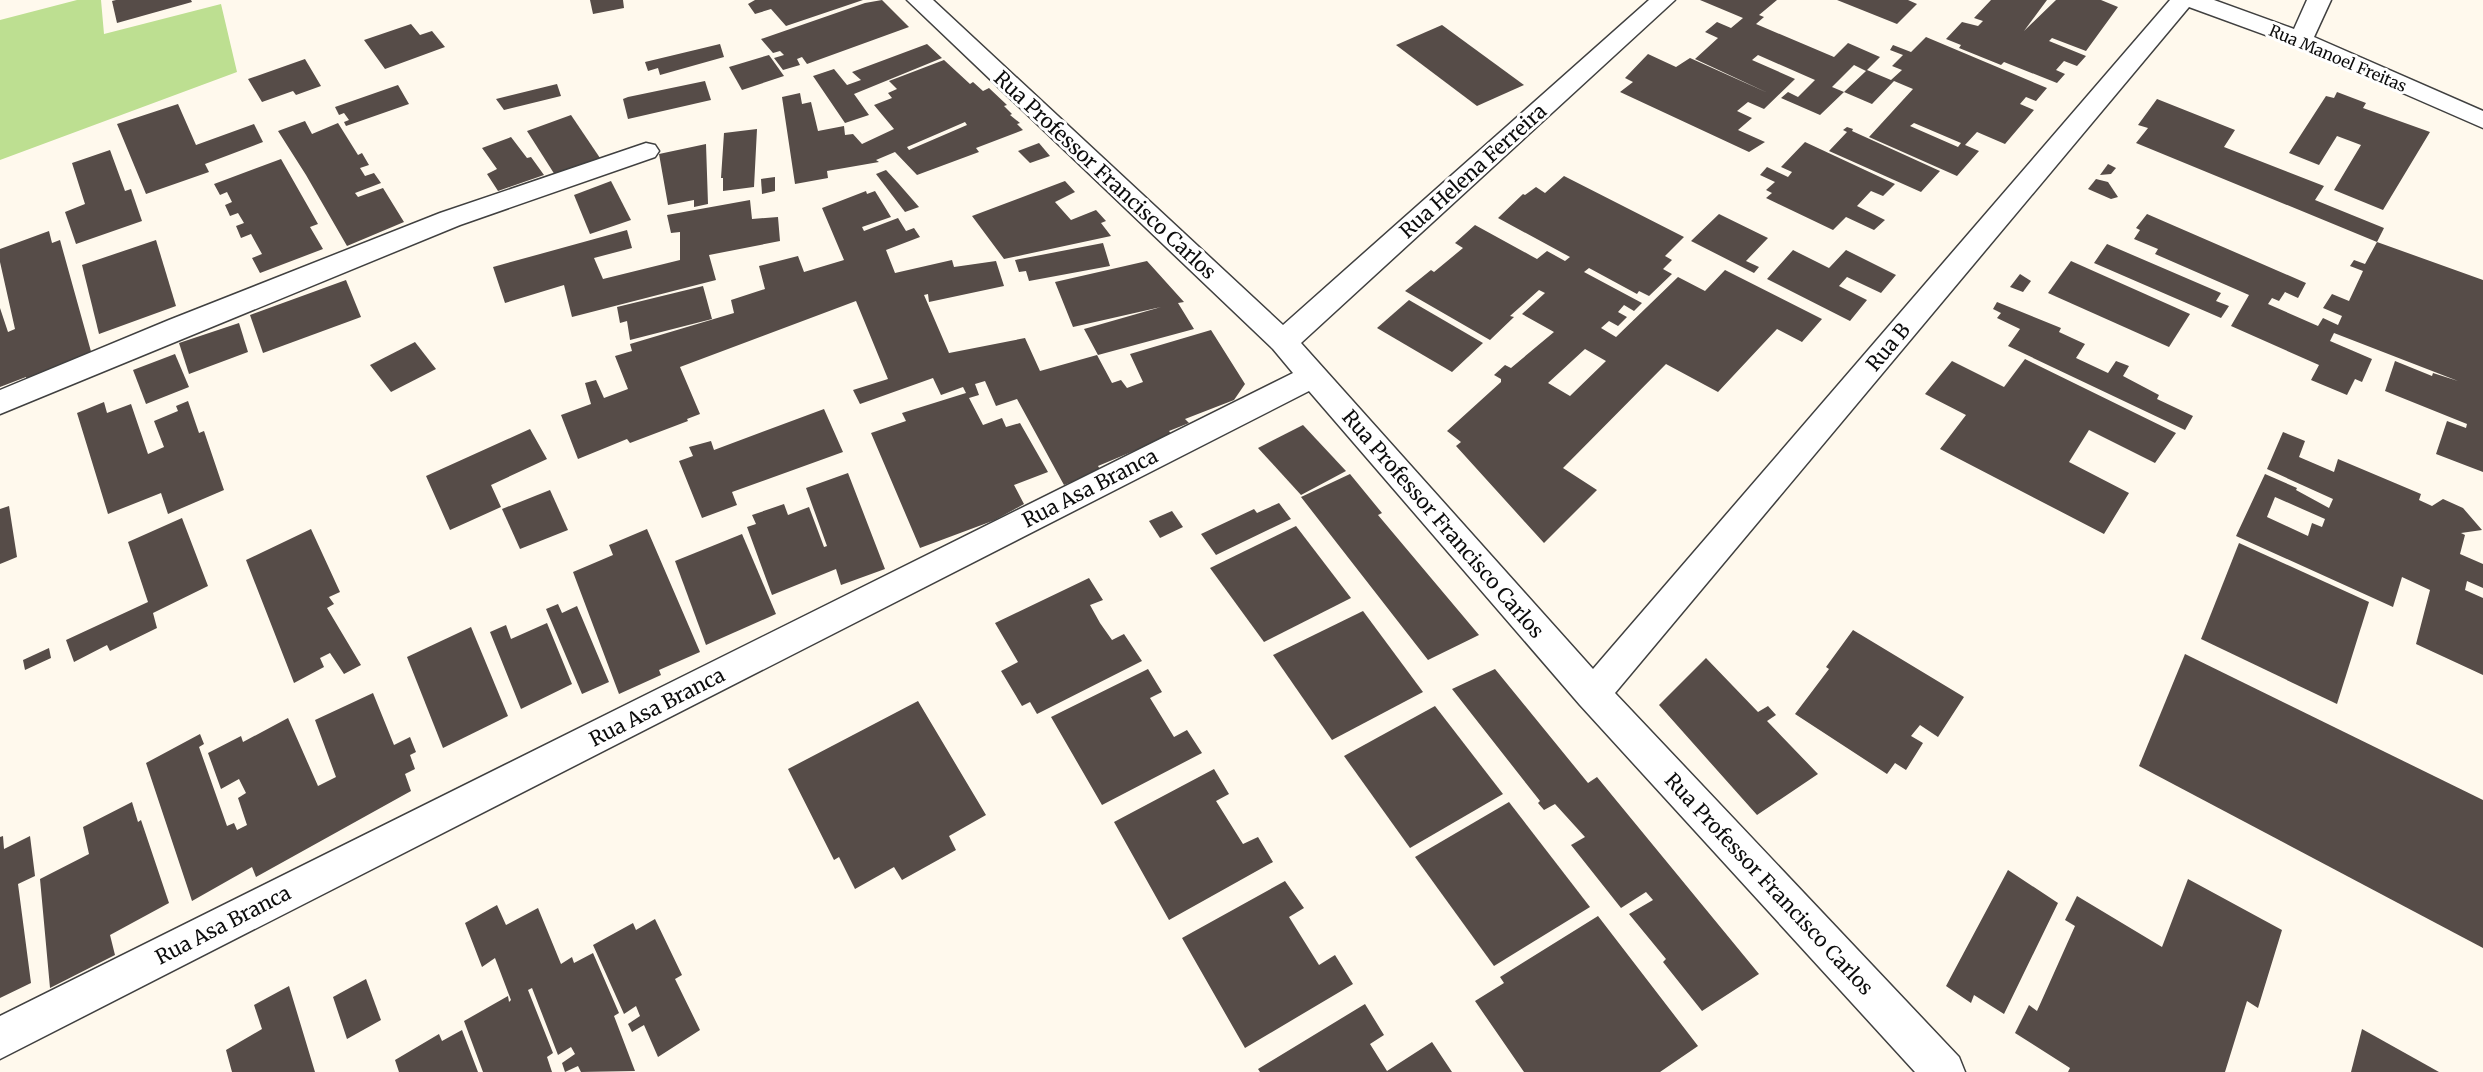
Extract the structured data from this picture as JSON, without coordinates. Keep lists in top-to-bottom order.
{
  "streets": {
    "street": [
      "Rua Manoel Freitas",
      "Rua Helena Ferreira",
      "Rua Professor Francisco Carlos",
      "Rua B",
      "Rua Asa Branca"
    ]
  },
  "crossings": [
    ["Rua Helena Ferreira", "Rua Professor Francisco Carlos"],
    ["Rua Professor Francisco Carlos", "Rua B"],
    ["Rua Professor Francisco Carlos", "Rua Asa Branca"]
  ]
}
